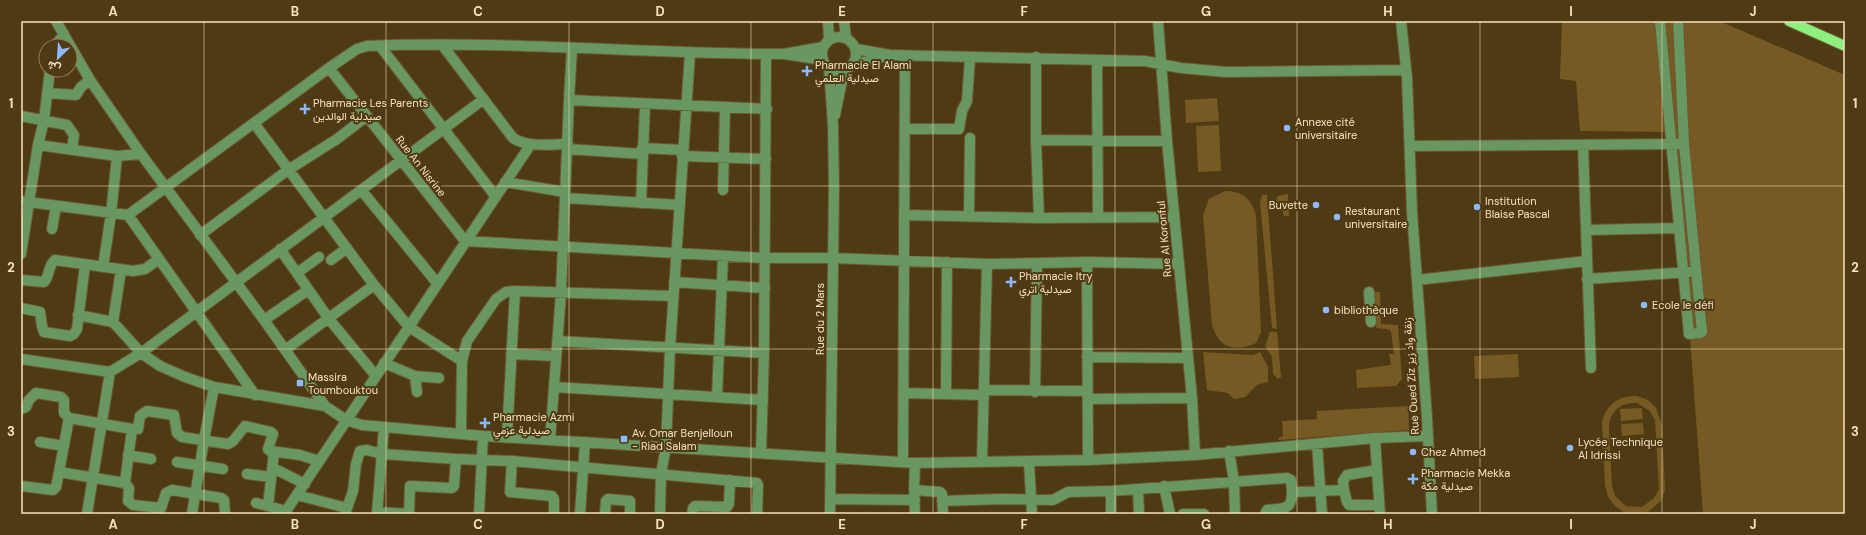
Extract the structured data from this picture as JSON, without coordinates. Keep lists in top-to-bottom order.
{
  "streets": {
    "street": [
      "Rue An Nisrine",
      "Rue Al Koronful",
      "Rue du 2 Mars",
      "Rue Oued Ziz زنقة واد زيز"
    ]
  },
  "places": {
    "health": [
      "Pharmacie El Alami صيدلية العلمي",
      "Pharmacie Les Parents صيدلية الوالدين",
      "Pharmacie Itry صيدلية اتري",
      "Pharmacie Azmi صيدلية عزمي",
      "Pharmacie Mekka صيدلية مكة"
    ],
    "other": [
      "Annexe cité universitaire",
      "Buvette",
      "Institution Blaise Pascal",
      "Restaurant universitaire",
      "Ecole le défi",
      "bibliothèque",
      "Lycée Technique Al Idrissi",
      "Chez Ahmed"
    ],
    "transit": ["Massira Toumbouktou", "Av. Omar Benjelloun - Riad Salam"]
  },
  "north": "bottom left",
  "grid": {
    "columns": [
      "A",
      "B",
      "C",
      "D",
      "E",
      "F",
      "G",
      "H",
      "I",
      "J"
    ],
    "rows": ["1", "2", "3"]
  }
}
